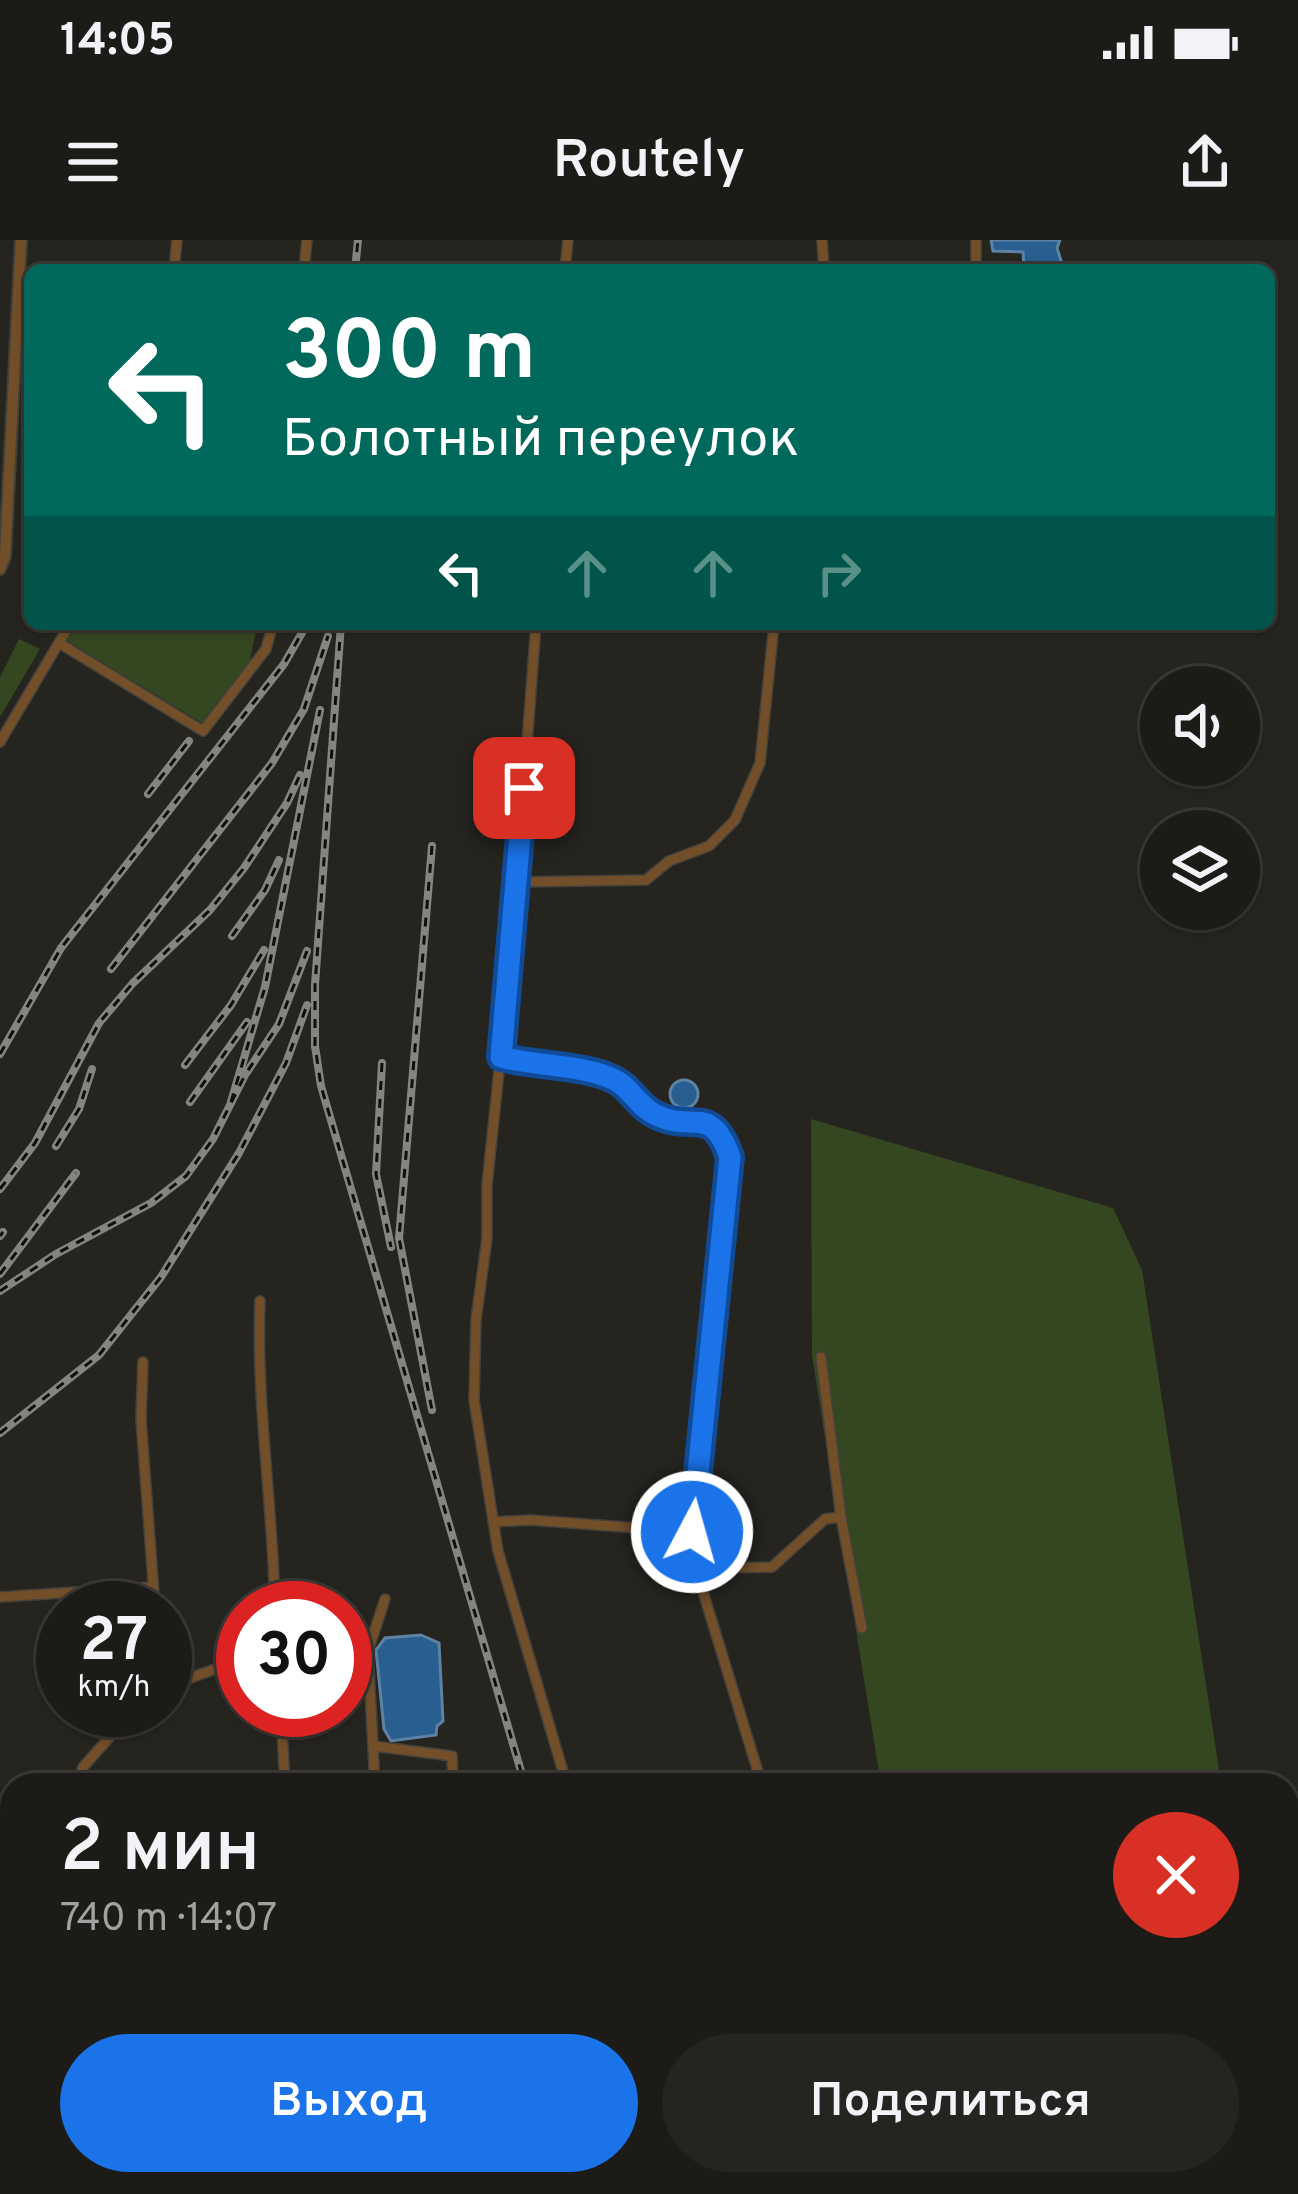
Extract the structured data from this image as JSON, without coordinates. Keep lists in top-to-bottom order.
{
  "page": {
    "status": "14:05",
    "header": "Routely",
    "turn": ["300 m", "Болотный переулок"],
    "speed": "27 km/h",
    "limit": "30",
    "heading": ["2 мин", "740 m · 14:07"],
    "buttons": ["Выход", "Поделиться"]
  }
}
